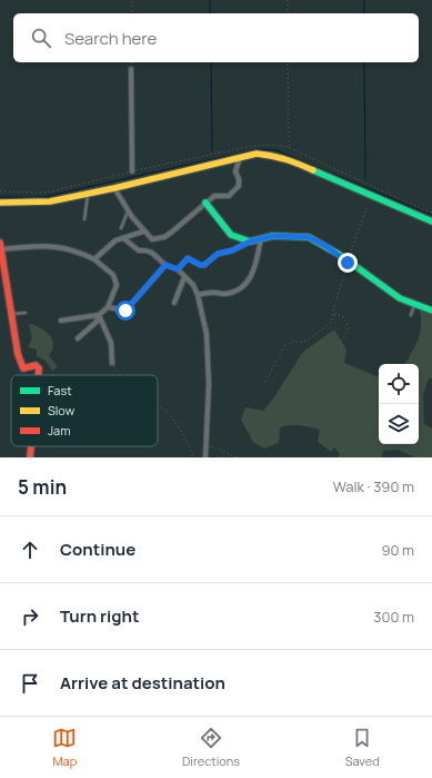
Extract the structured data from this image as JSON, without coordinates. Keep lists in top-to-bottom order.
{
  "legend": ["Fast", "Slow", "Jam"],
  "page": {
    "search": "Search here",
    "heading": ["5 min", "Walk · 390 m"],
    "list": [
      ["Continue", "90 m"],
      ["Turn right", "300 m"],
      "Arrive at destination"
    ],
    "nav": ["Map", "Directions", "Saved"]
  }
}
